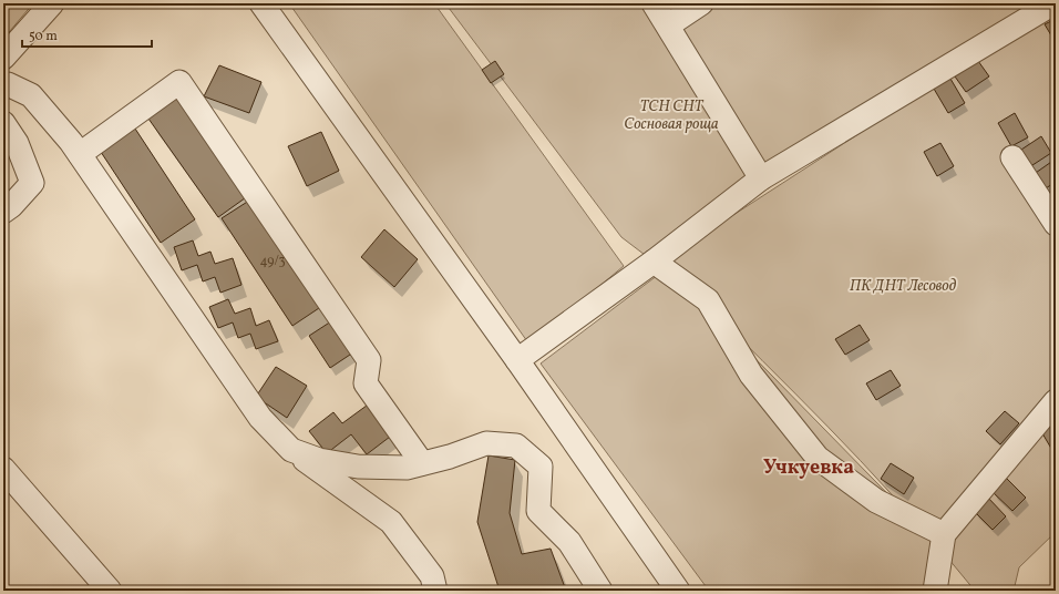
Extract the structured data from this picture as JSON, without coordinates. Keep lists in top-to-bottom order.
{
  "districts": ["Учкуевка"],
  "parks": ["ТСН СНТ Сосновая роща", "ПК ДНТ Лесовод"],
  "house_numbers": ["49/3"],
  "scale_bar": "50 m"
}
